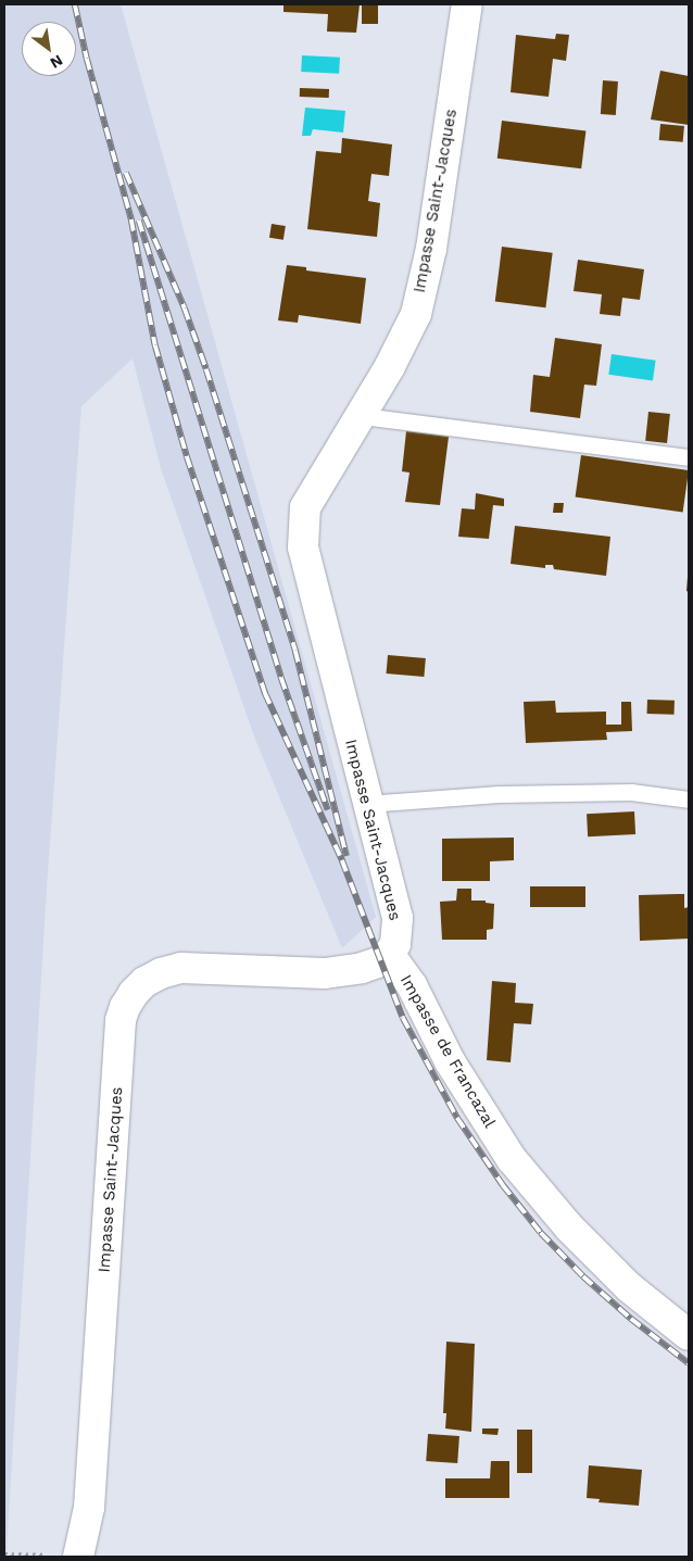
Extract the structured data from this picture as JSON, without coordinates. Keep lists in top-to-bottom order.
{
  "streets": {
    "street": ["Impasse Saint-Jacques", "Impasse de Francazal"]
  },
  "crossings": [
    ["Impasse Saint-Jacques", "Impasse de Francazal"]
  ],
  "north": "bottom right"
}
